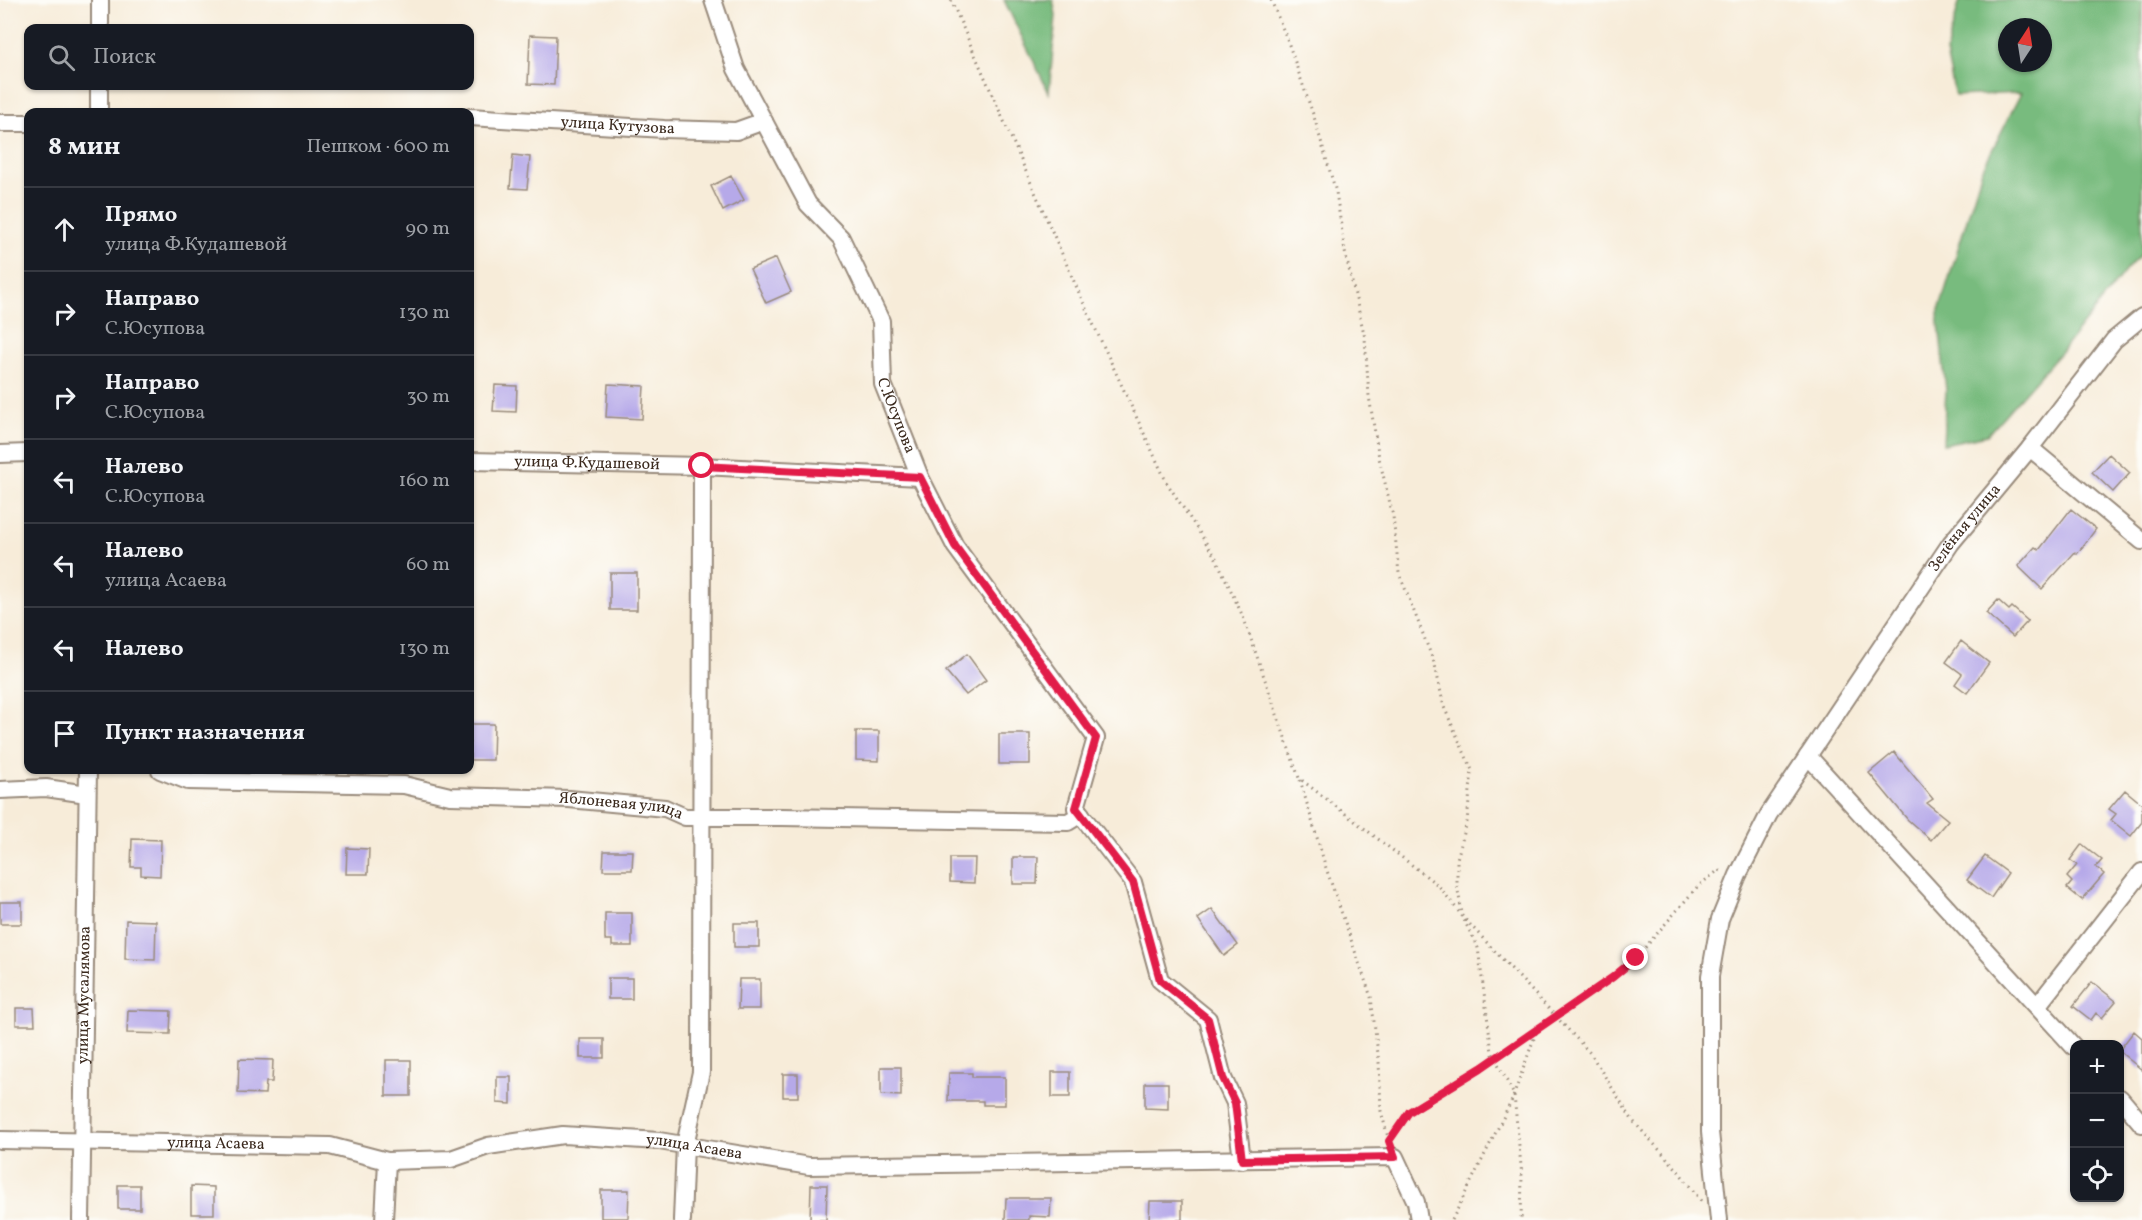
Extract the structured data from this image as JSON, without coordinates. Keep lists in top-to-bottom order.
{
  "streets": {
    "street": [
      "улица Кутузова",
      "С.Юсупова",
      "улица Ф.Кудашевой",
      "Зелёная улица",
      "Яблоневая улица",
      "улица Мусалямова",
      "улица Асаева"
    ]
  },
  "crossings": [
    ["улица Кутузова", "С.Юсупова"],
    ["С.Юсупова", "улица Ф.Кудашевой"],
    ["С.Юсупова", "Яблоневая улица"],
    ["улица Мусалямова", "улица Асаева"]
  ],
  "north": "top",
  "page": {
    "search": "Поиск",
    "heading": ["8 мин", "Пешком · 600 m"],
    "list": [
      ["Прямо", "улица Ф.Кудашевой", "90 m"],
      ["Направо", "С.Юсупова", "130 m"],
      ["Направо", "С.Юсупова", "30 m"],
      ["Налево", "С.Юсупова", "160 m"],
      ["Налево", "улица Асаева", "60 m"],
      ["Налево", "130 m"],
      "Пункт назначения"
    ],
    "map_buttons": ["+", "−"]
  }
}
